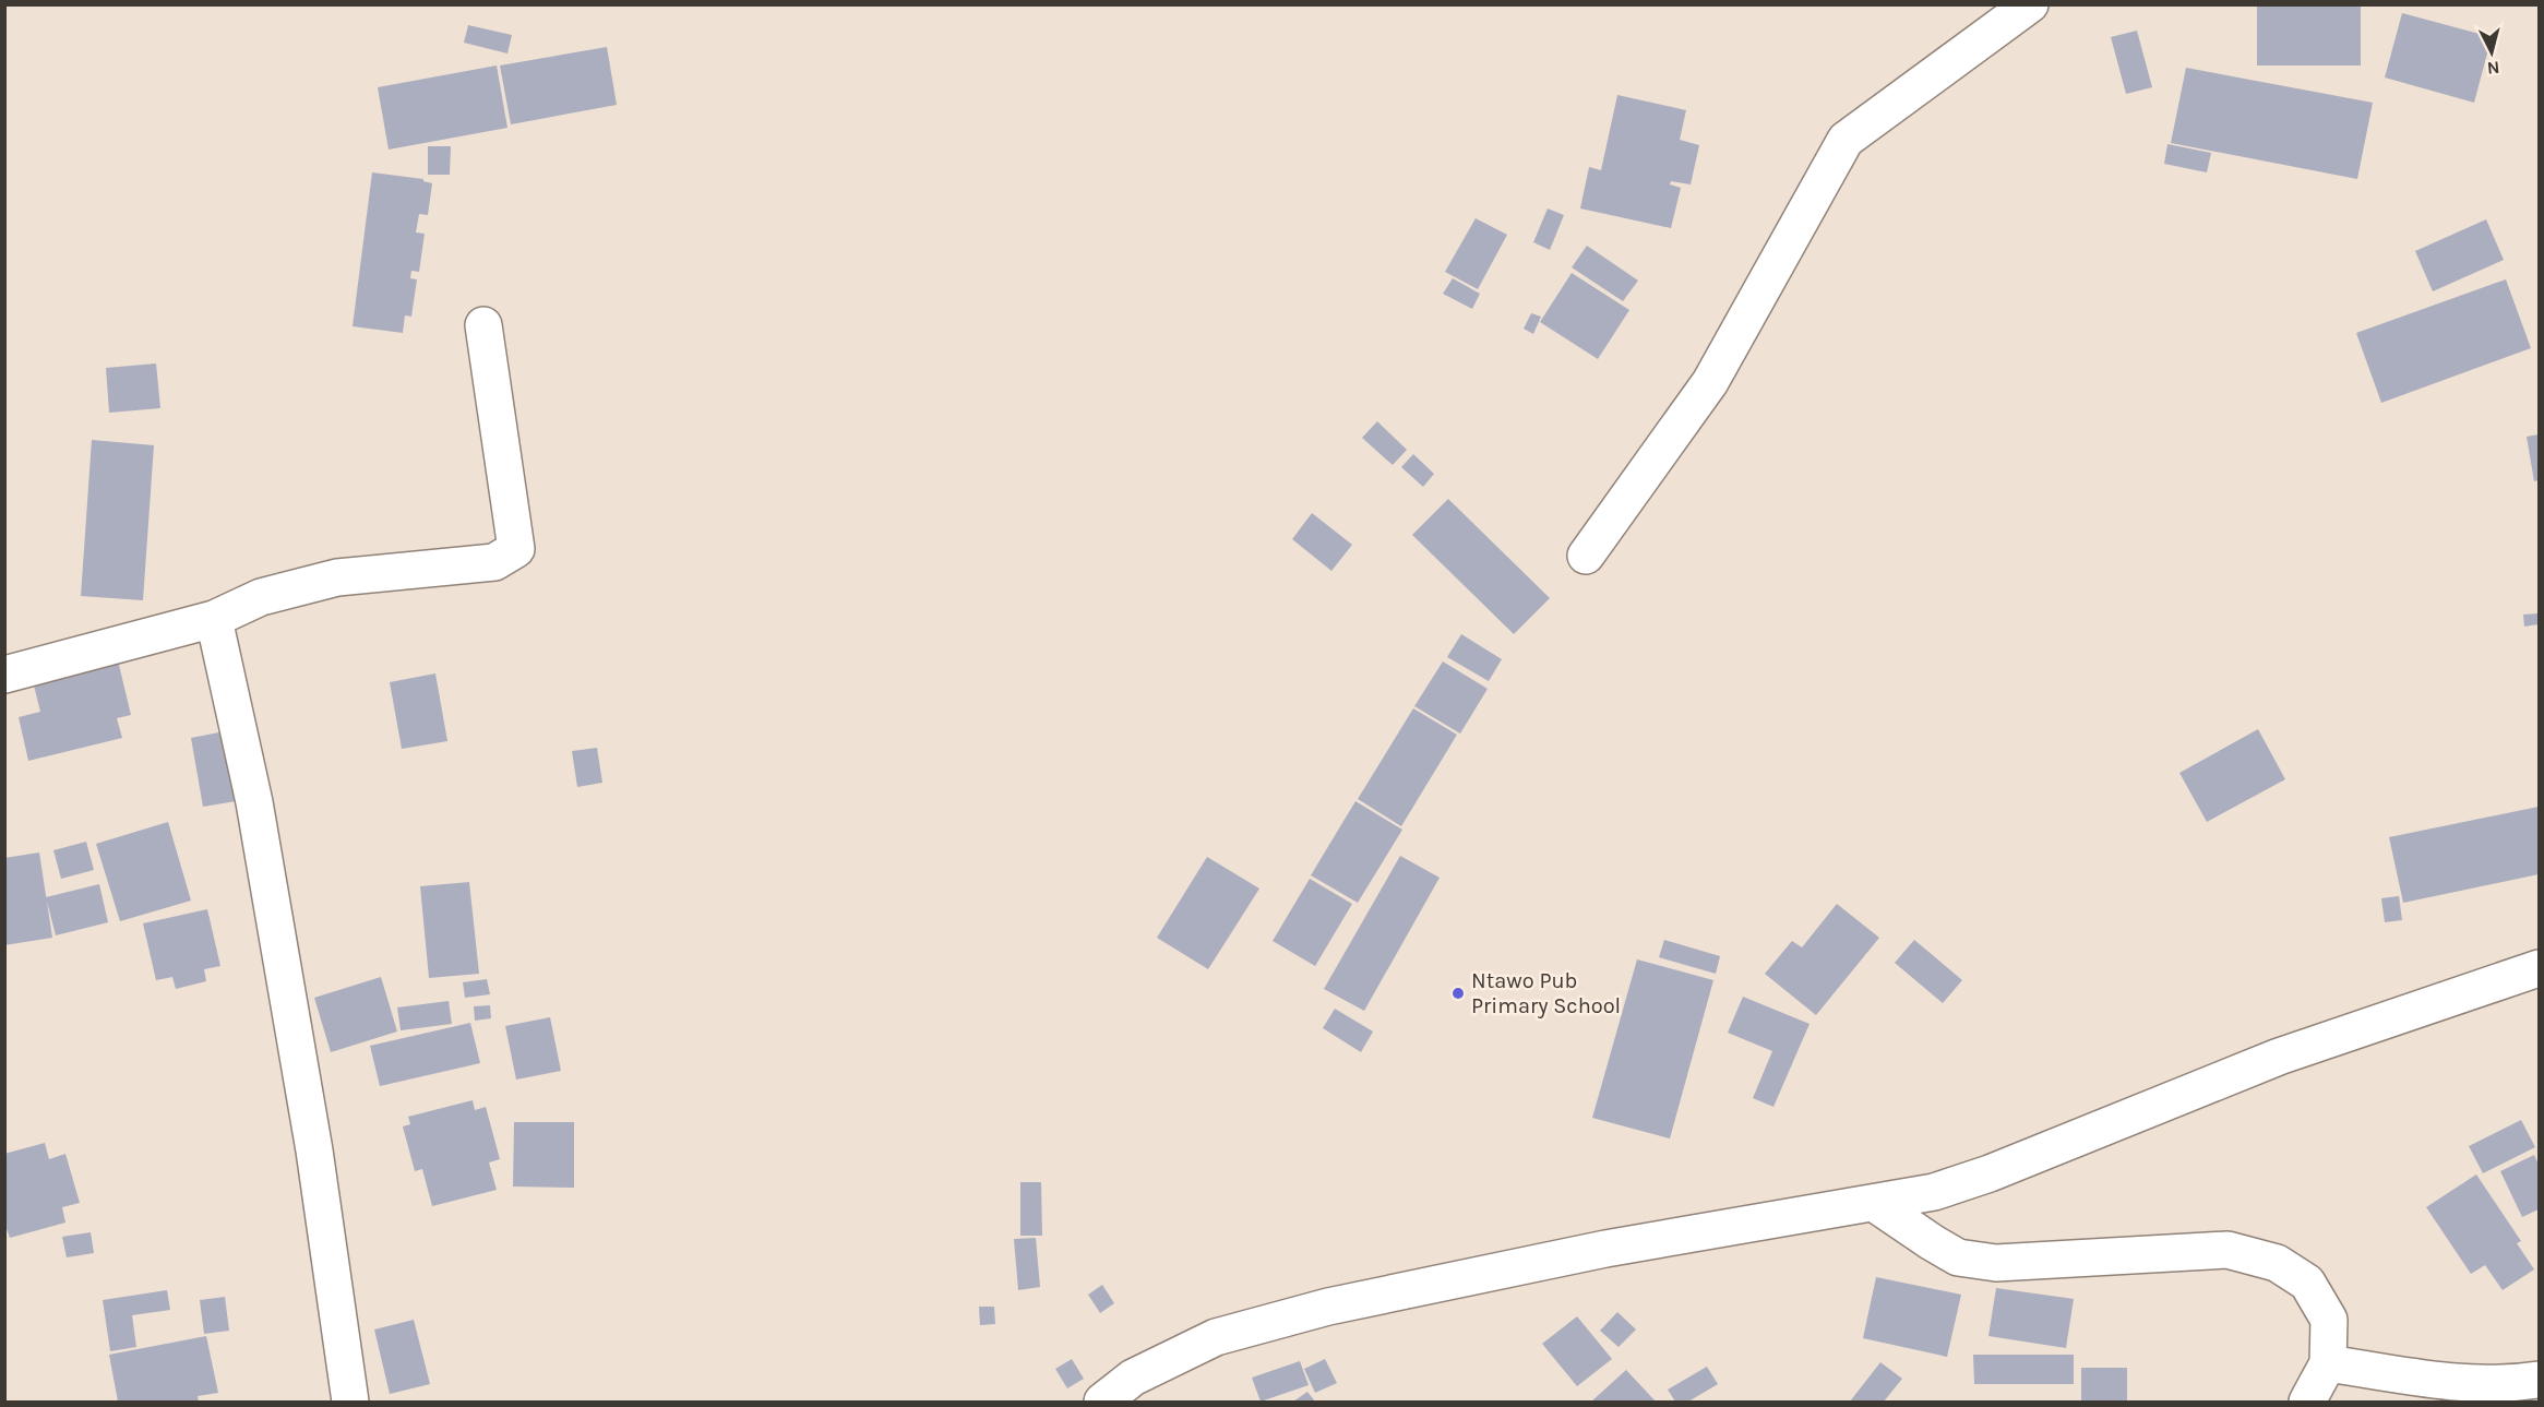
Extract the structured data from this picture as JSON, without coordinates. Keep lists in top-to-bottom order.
{
  "places": ["Ntawo Pub Primary School"],
  "north": "bottom"
}
